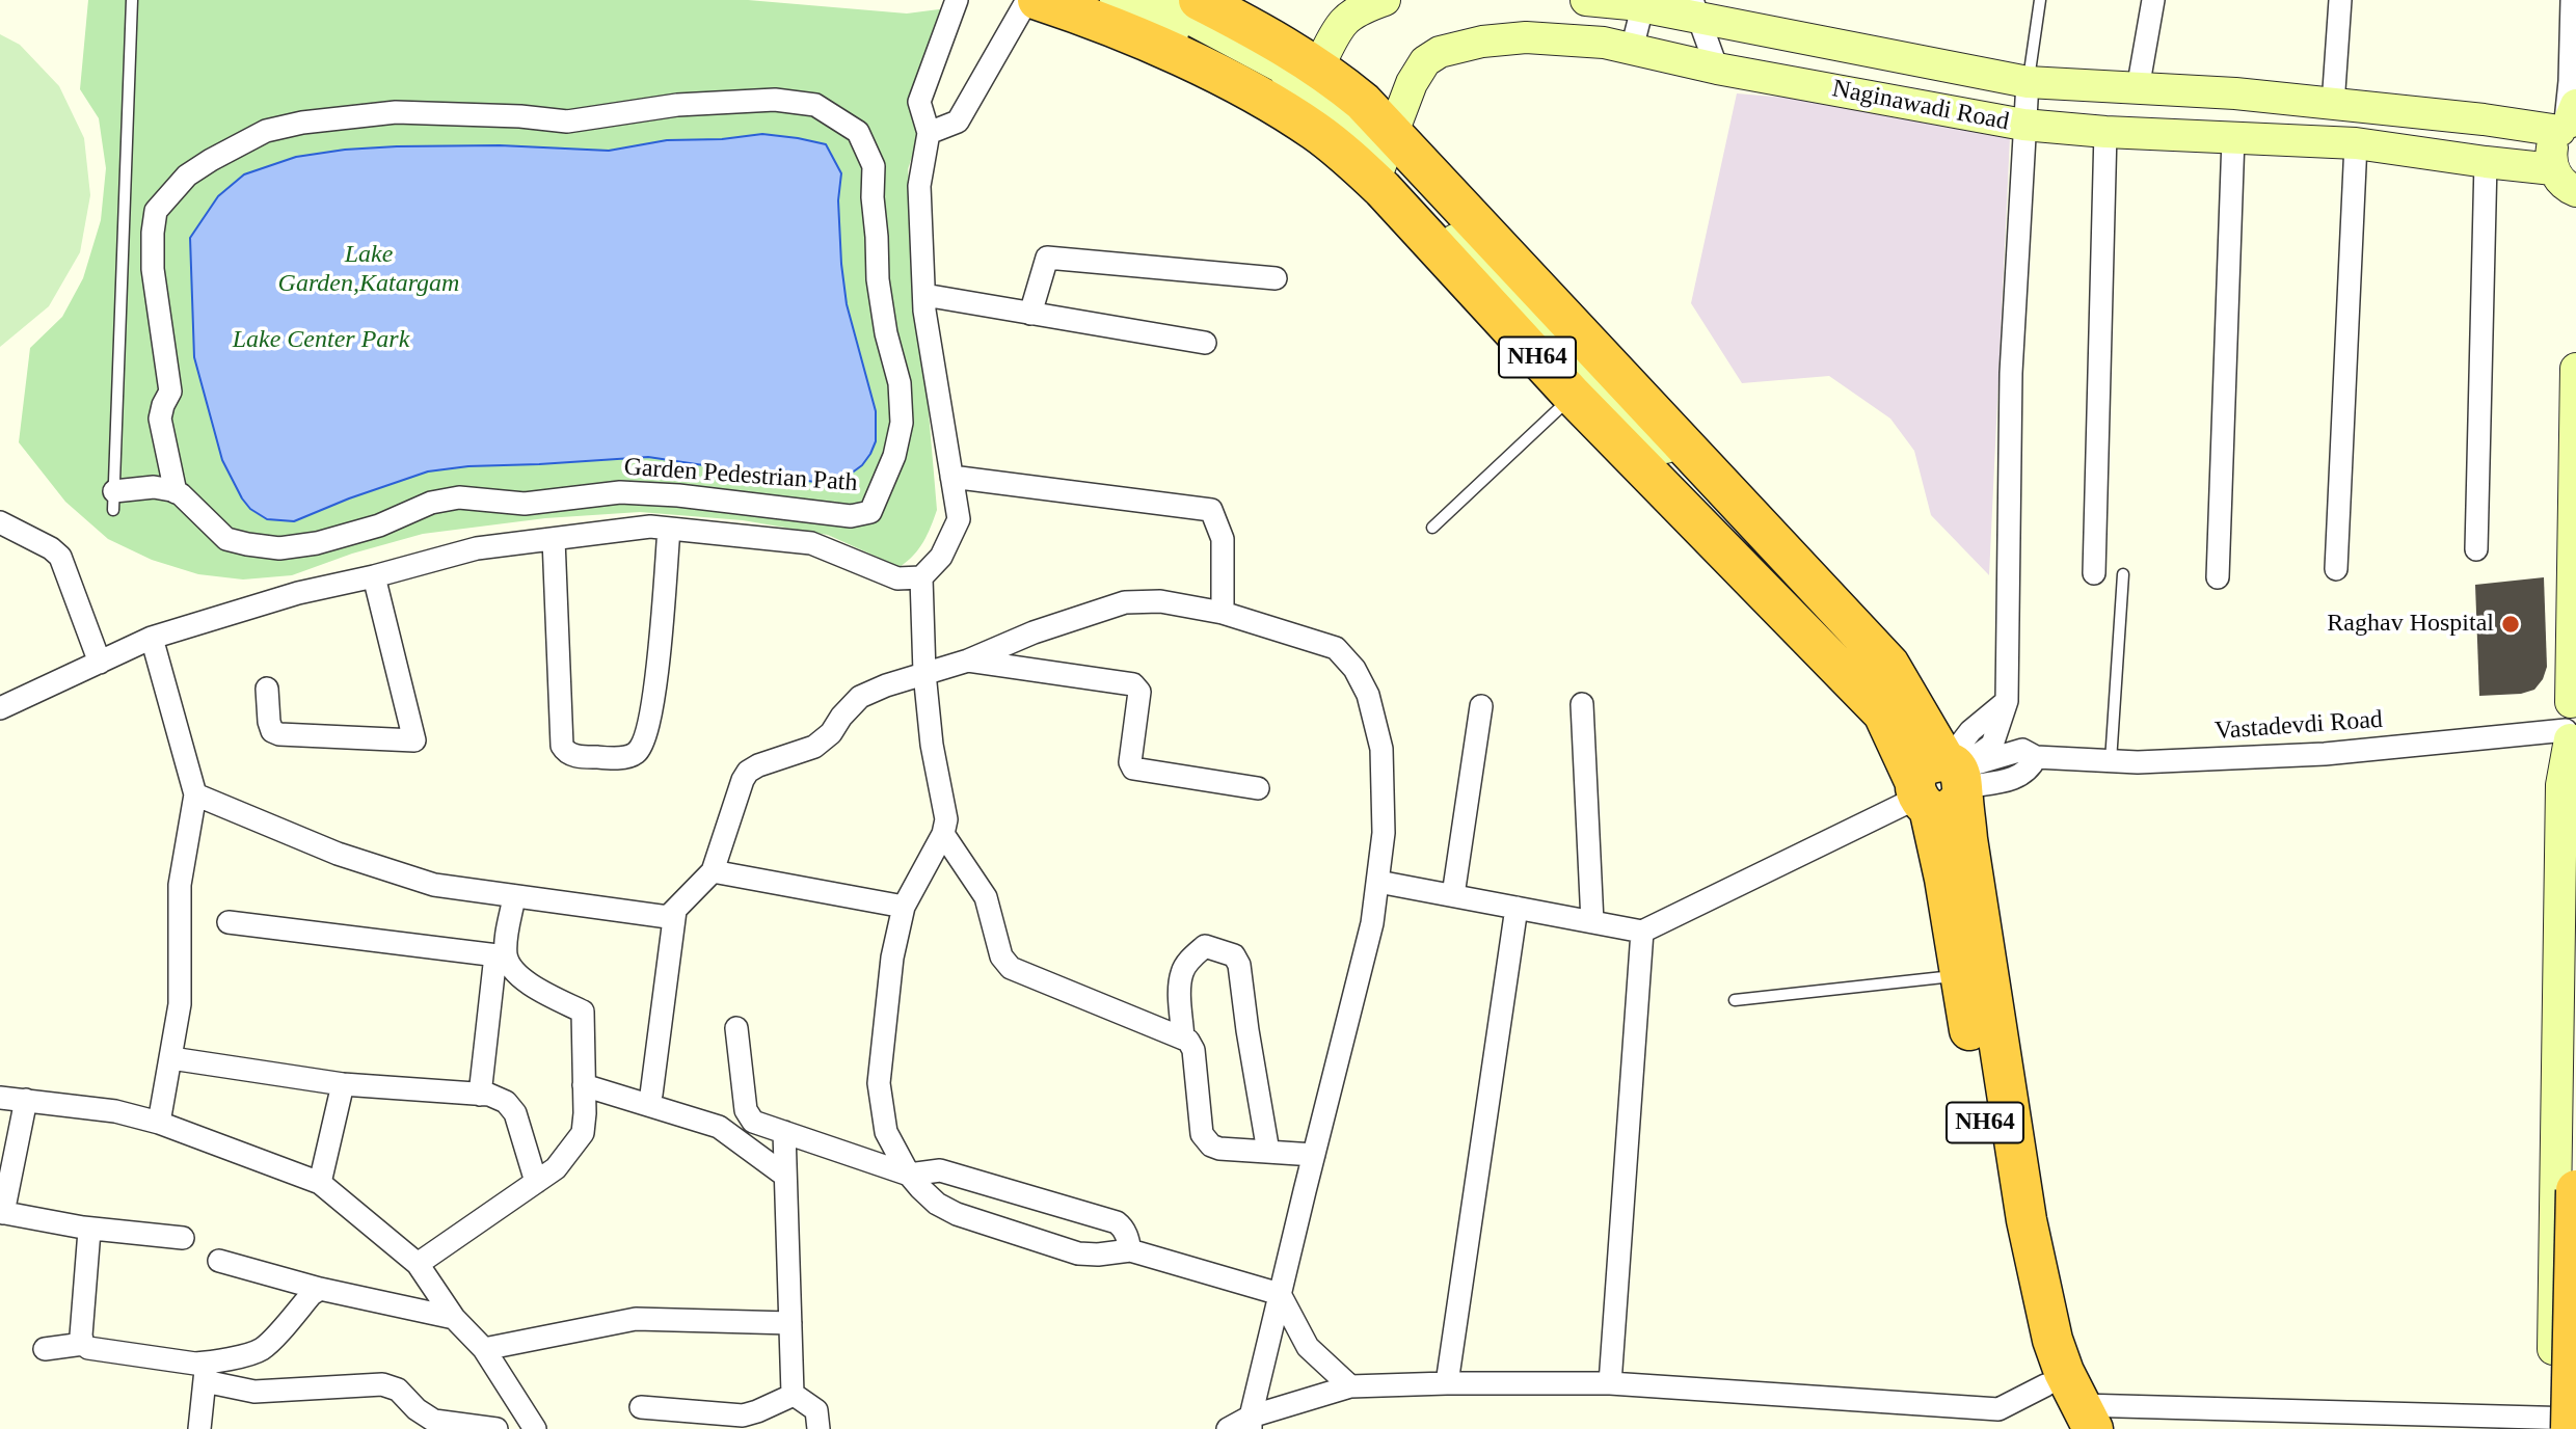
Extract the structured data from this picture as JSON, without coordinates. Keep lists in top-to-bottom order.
{
  "streets": {
    "highway": ["NH64"],
    "street": ["Naginawadi Road", "Garden Pedestrian Path", "Vastadevdi Road"]
  },
  "crossings": [
    ["Naginawadi Road", "NH64"],
    ["NH64", "Vastadevdi Road"]
  ],
  "parks": ["Lake Garden,Katargam", "Lake Center Park"],
  "places": ["Raghav Hospital"]
}
